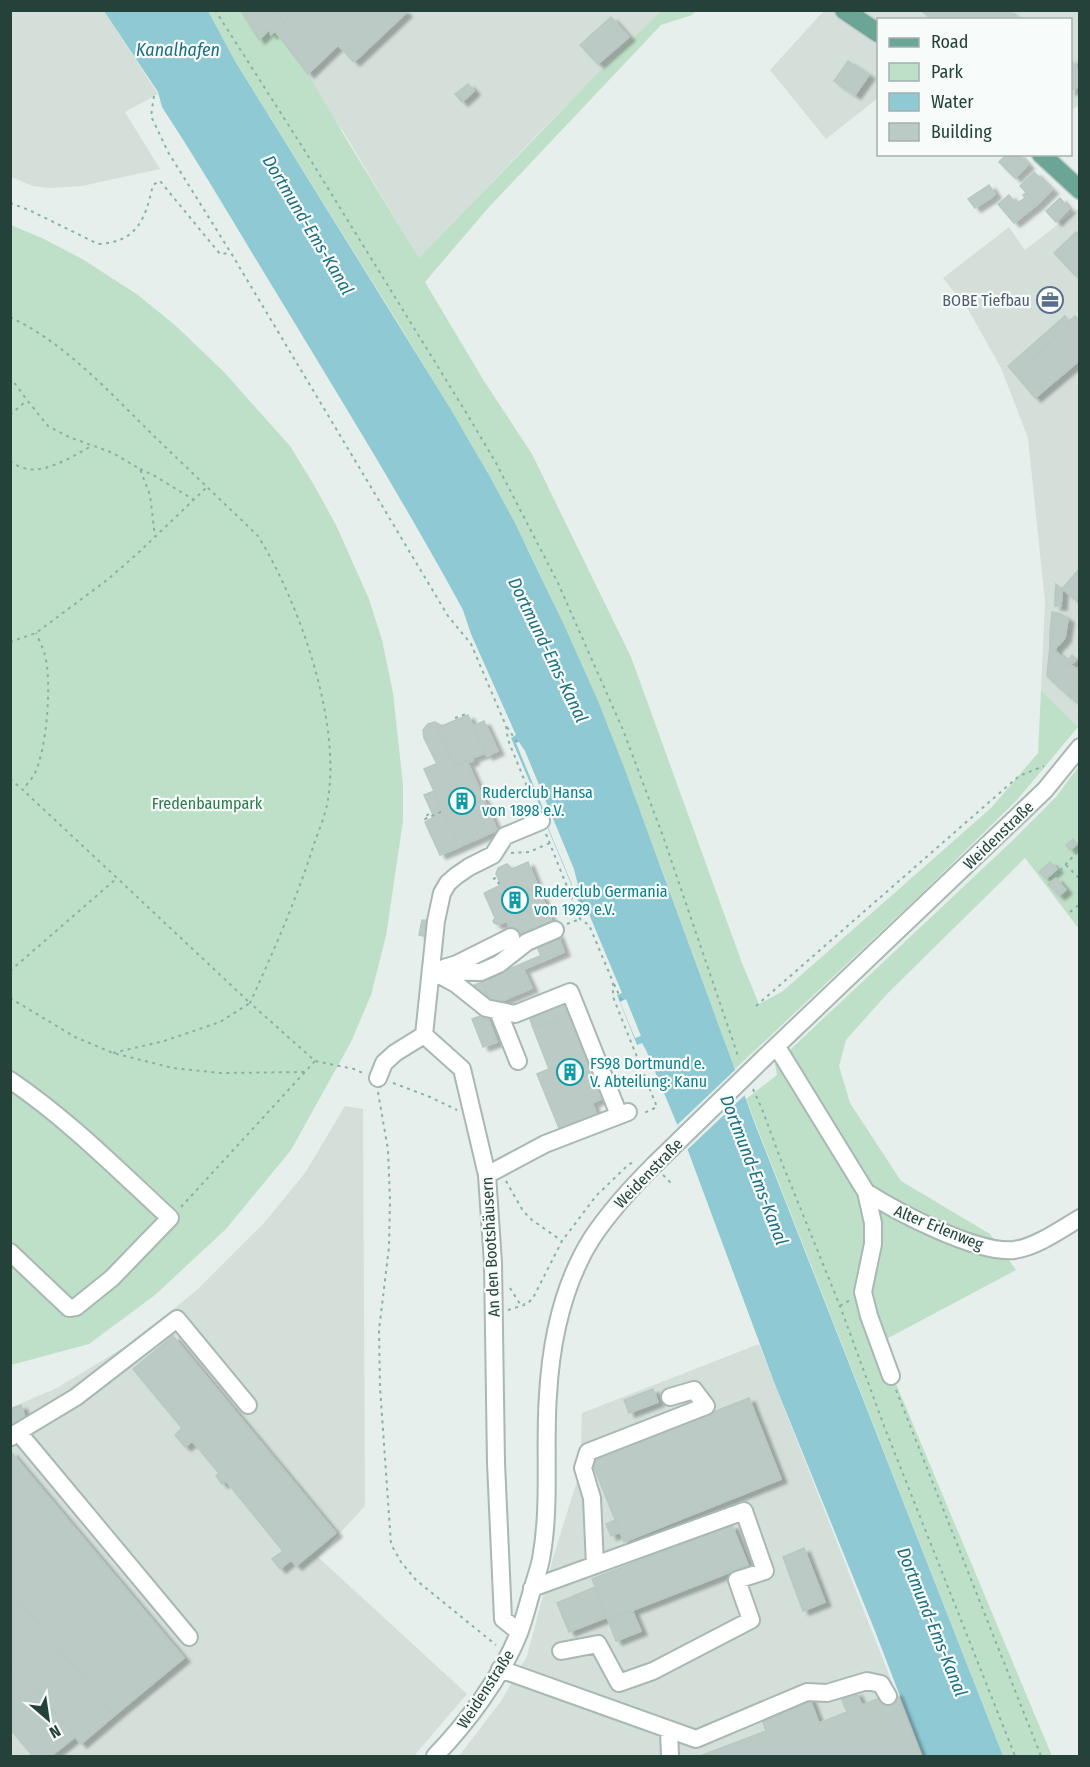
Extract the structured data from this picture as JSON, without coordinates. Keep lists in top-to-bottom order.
{
  "streets": {
    "street": ["Weidenstraße", "Alter Erlenweg", "An den Bootshäusern"]
  },
  "crossings": [
    ["Weidenstraße", "An den Bootshäusern"]
  ],
  "water": ["Kanalhafen", "Dortmund-Ems-Kanal"],
  "parks": ["Fredenbaumpark"],
  "places": {
    "office": ["BOBE Tiefbau"],
    "building": ["Ruderclub Hansa von 1898 e.V.", "Ruderclub Germania von 1929 e.V.", "FS98 Dortmund e. V. Abteilung: Kanu"]
  },
  "legend": [
    "Road",
    "Park",
    "Water",
    "Building"
  ],
  "north": "bottom right"
}
